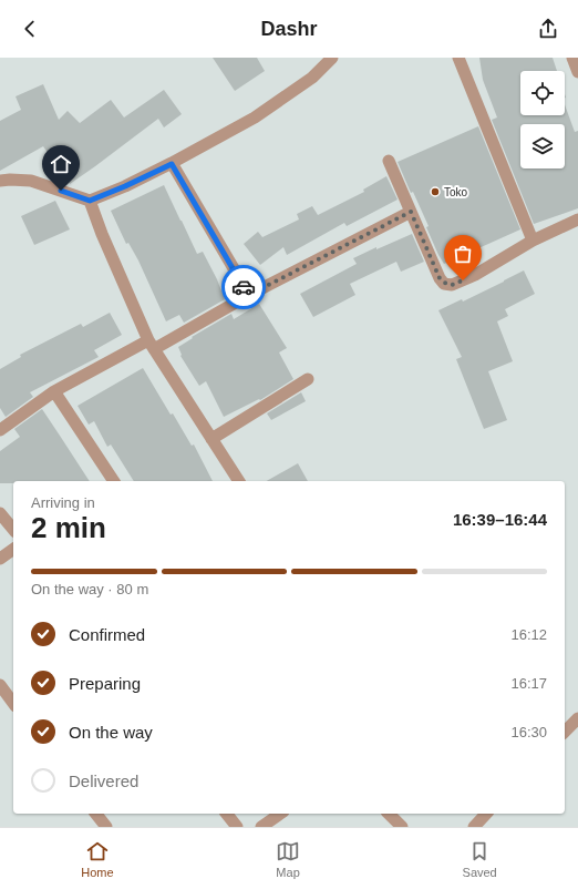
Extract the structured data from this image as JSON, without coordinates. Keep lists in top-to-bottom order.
{
  "places": ["Toko"],
  "page": {
    "header": "Dashr",
    "heading": ["2 min", "Arriving in", "16:39–16:44"],
    "bar": "On the way · 80 m",
    "list": [
      ["Confirmed", "16:12"],
      ["Preparing", "16:17"],
      ["On the way", "16:30"],
      "Delivered"
    ],
    "tabs": ["Home", "Map", "Saved"]
  }
}
